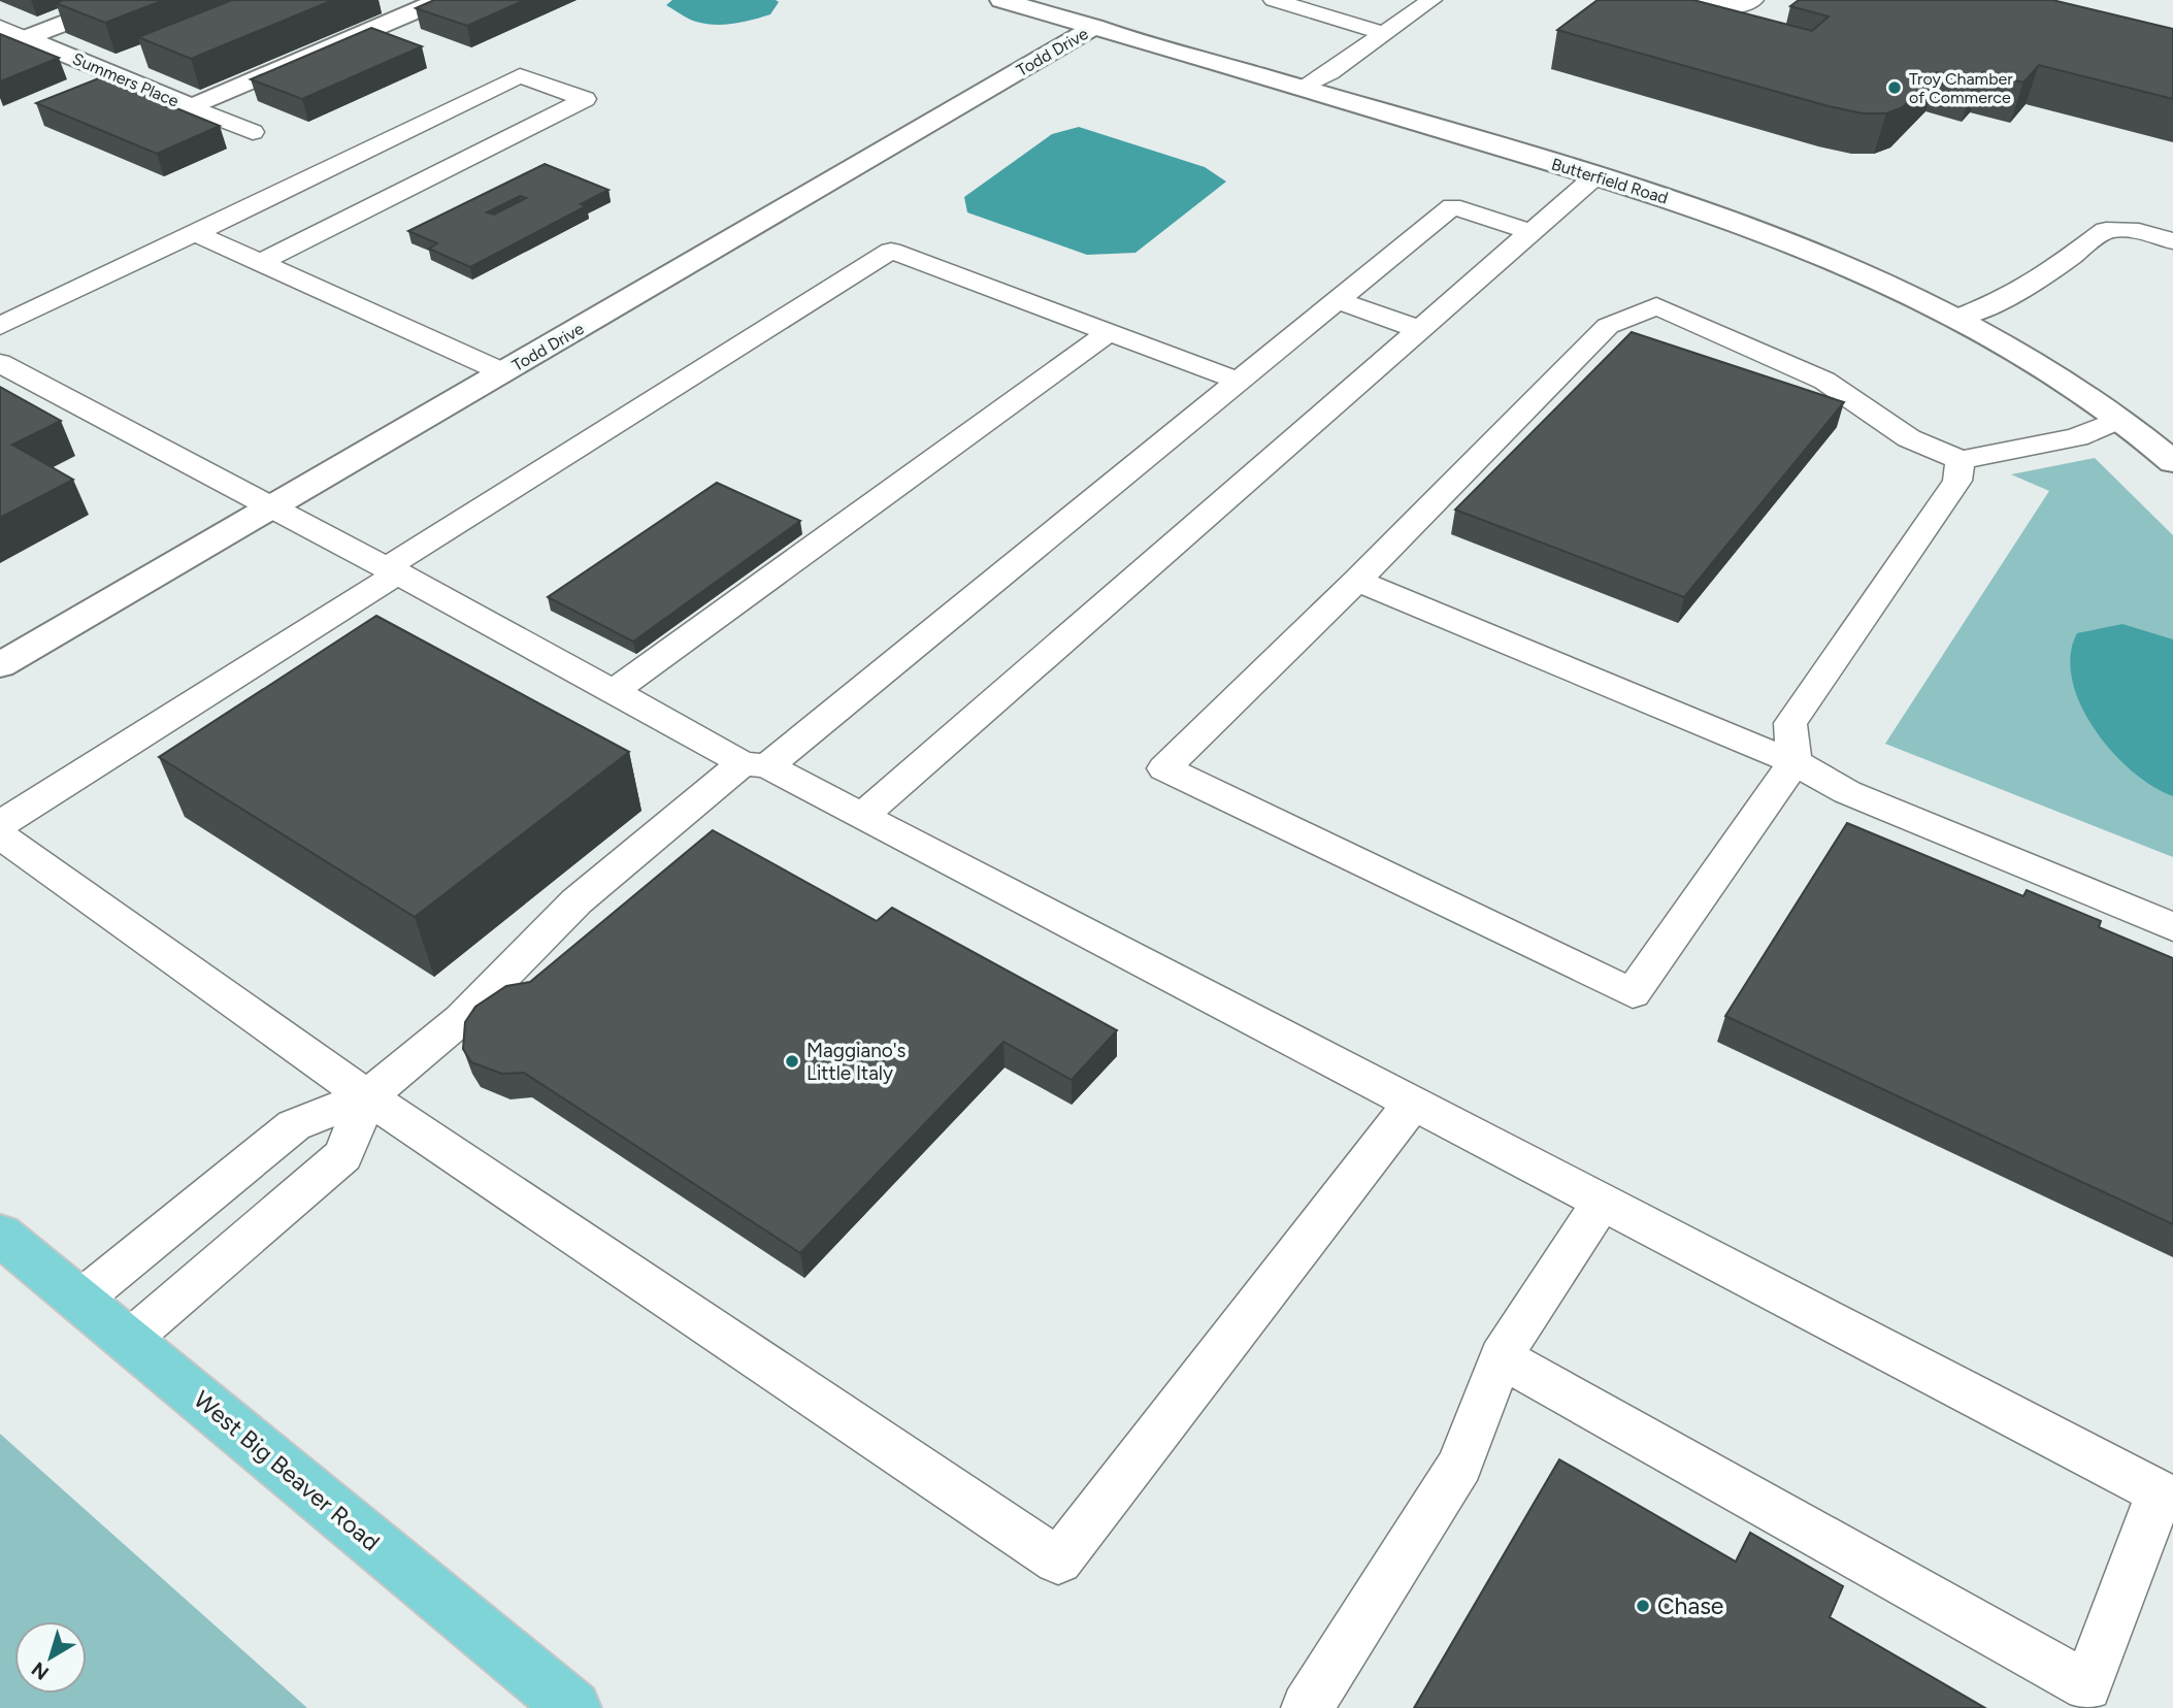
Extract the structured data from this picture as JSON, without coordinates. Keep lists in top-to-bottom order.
{
  "streets": {
    "main road": ["West Big Beaver Road"],
    "street": ["Todd Drive", "Summers Place", "Butterfield Road"]
  },
  "crossings": [
    ["Todd Drive", "Butterfield Road"]
  ],
  "places": ["Troy Chamber of Commerce", "Maggiano's Little Italy", "Chase"],
  "north": "bottom left"
}
